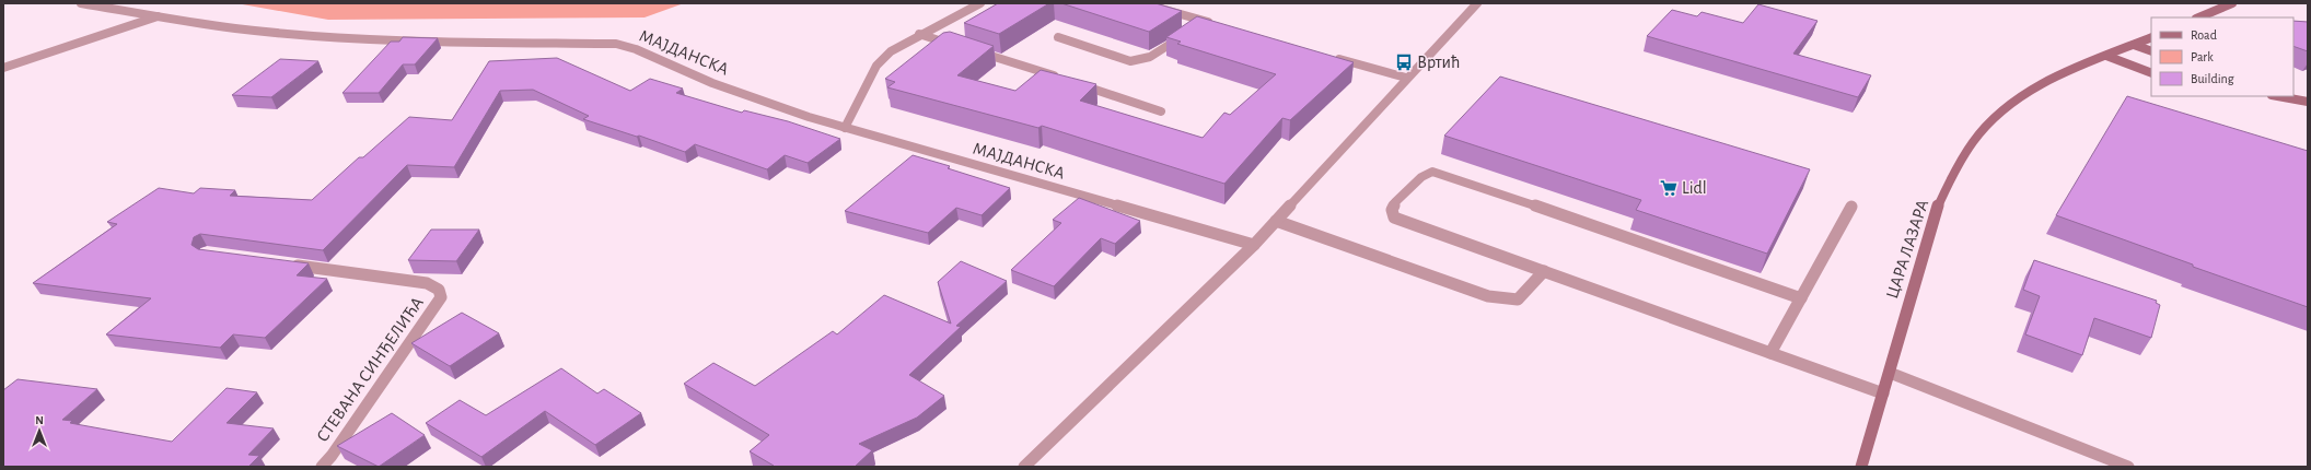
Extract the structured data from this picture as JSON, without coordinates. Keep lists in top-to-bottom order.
{
  "streets": {
    "main road": ["ЦАРА ЛАЗАРА"],
    "street": ["МАЈДАНСКА", "СТЕВАНА СИНЂЕЛИЋА"]
  },
  "places": {
    "bus stop": ["Вртић"],
    "supermarket": ["Lidl"]
  },
  "legend": ["Road", "Park", "Building"],
  "north": "top"
}
